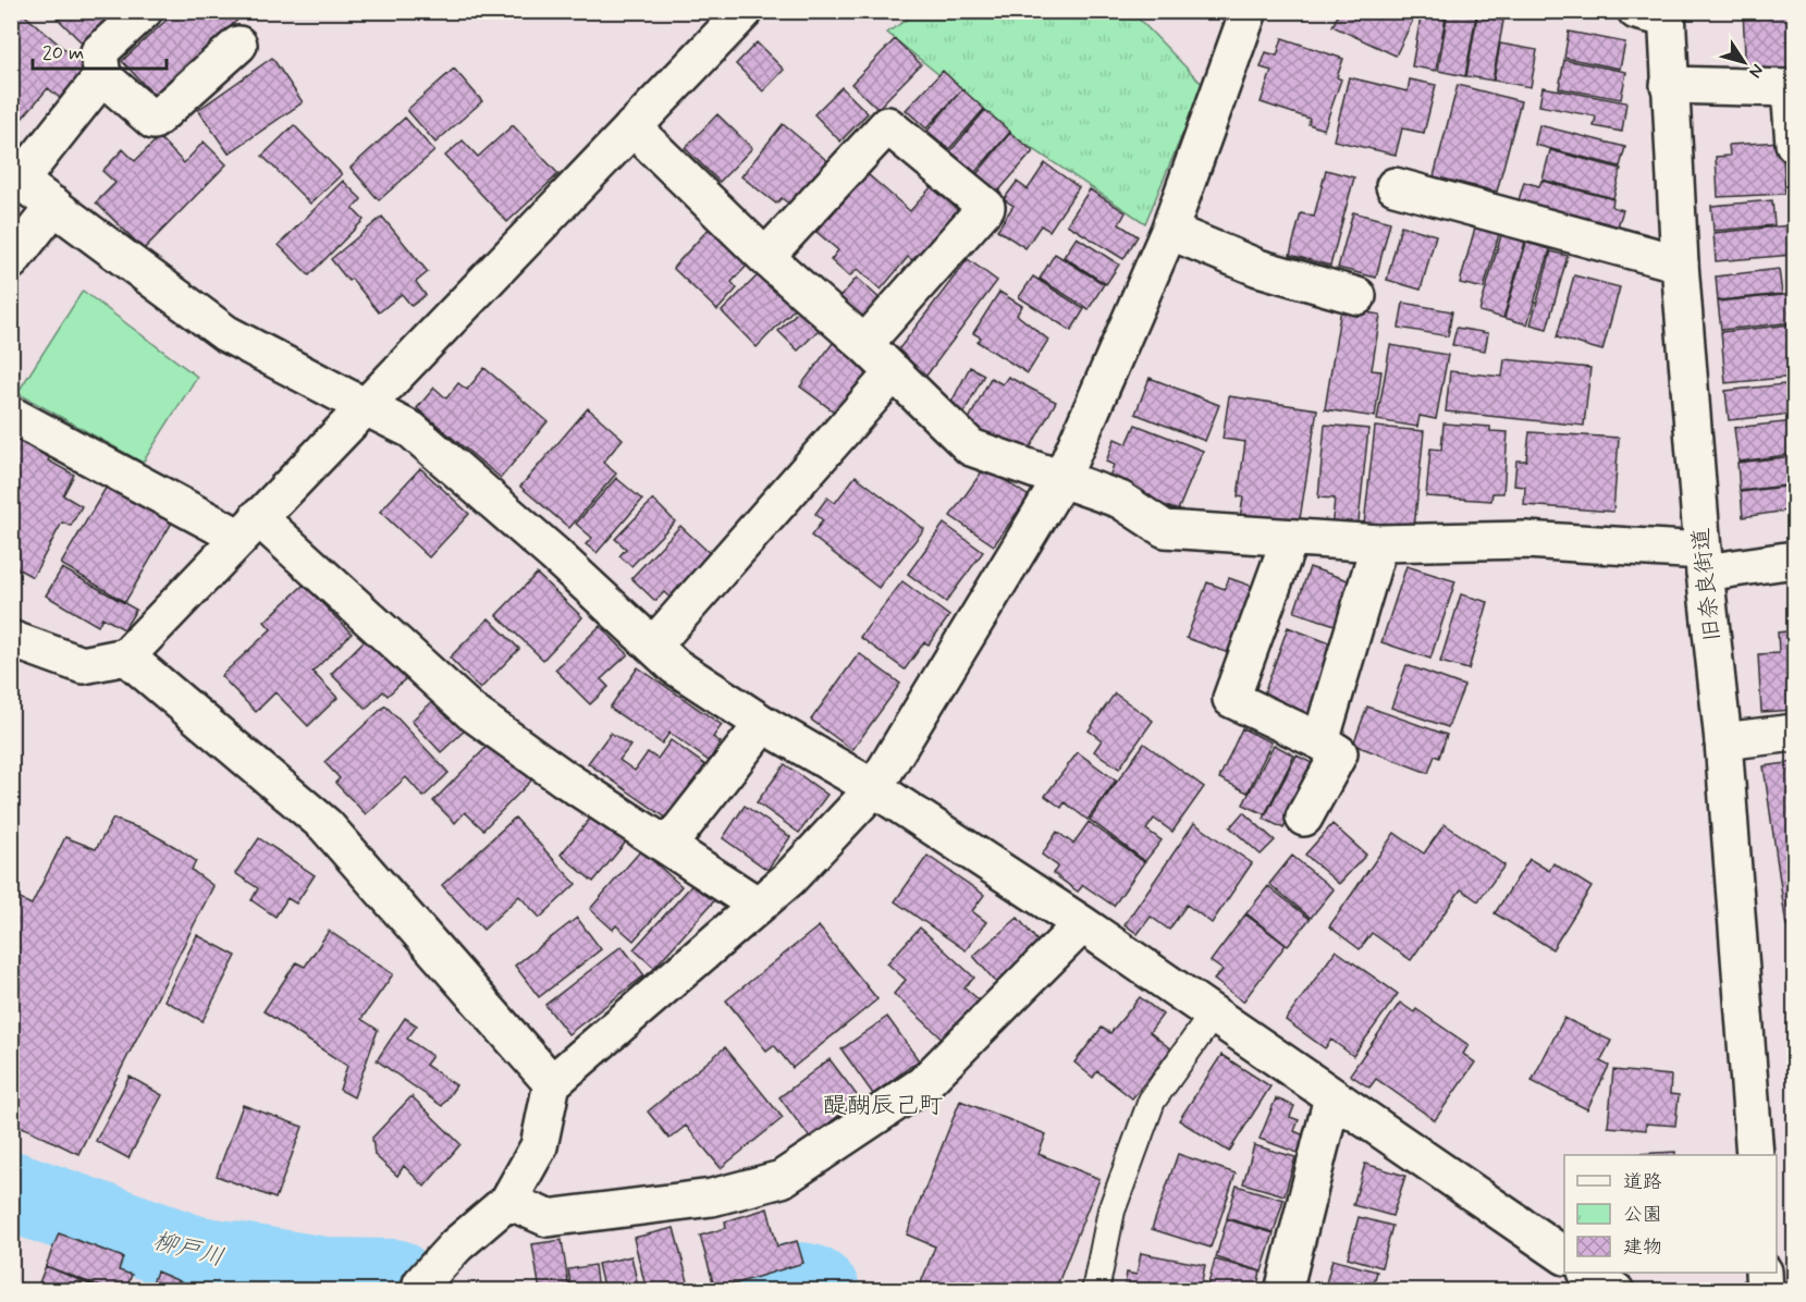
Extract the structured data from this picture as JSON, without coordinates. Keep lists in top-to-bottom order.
{
  "streets": {
    "street": ["旧奈良街道"]
  },
  "districts": ["醍醐辰己町"],
  "water": ["柳戸川"],
  "legend": ["道路", "公園", "建物"],
  "scale_bar": "20 m",
  "north": "bottom right"
}
